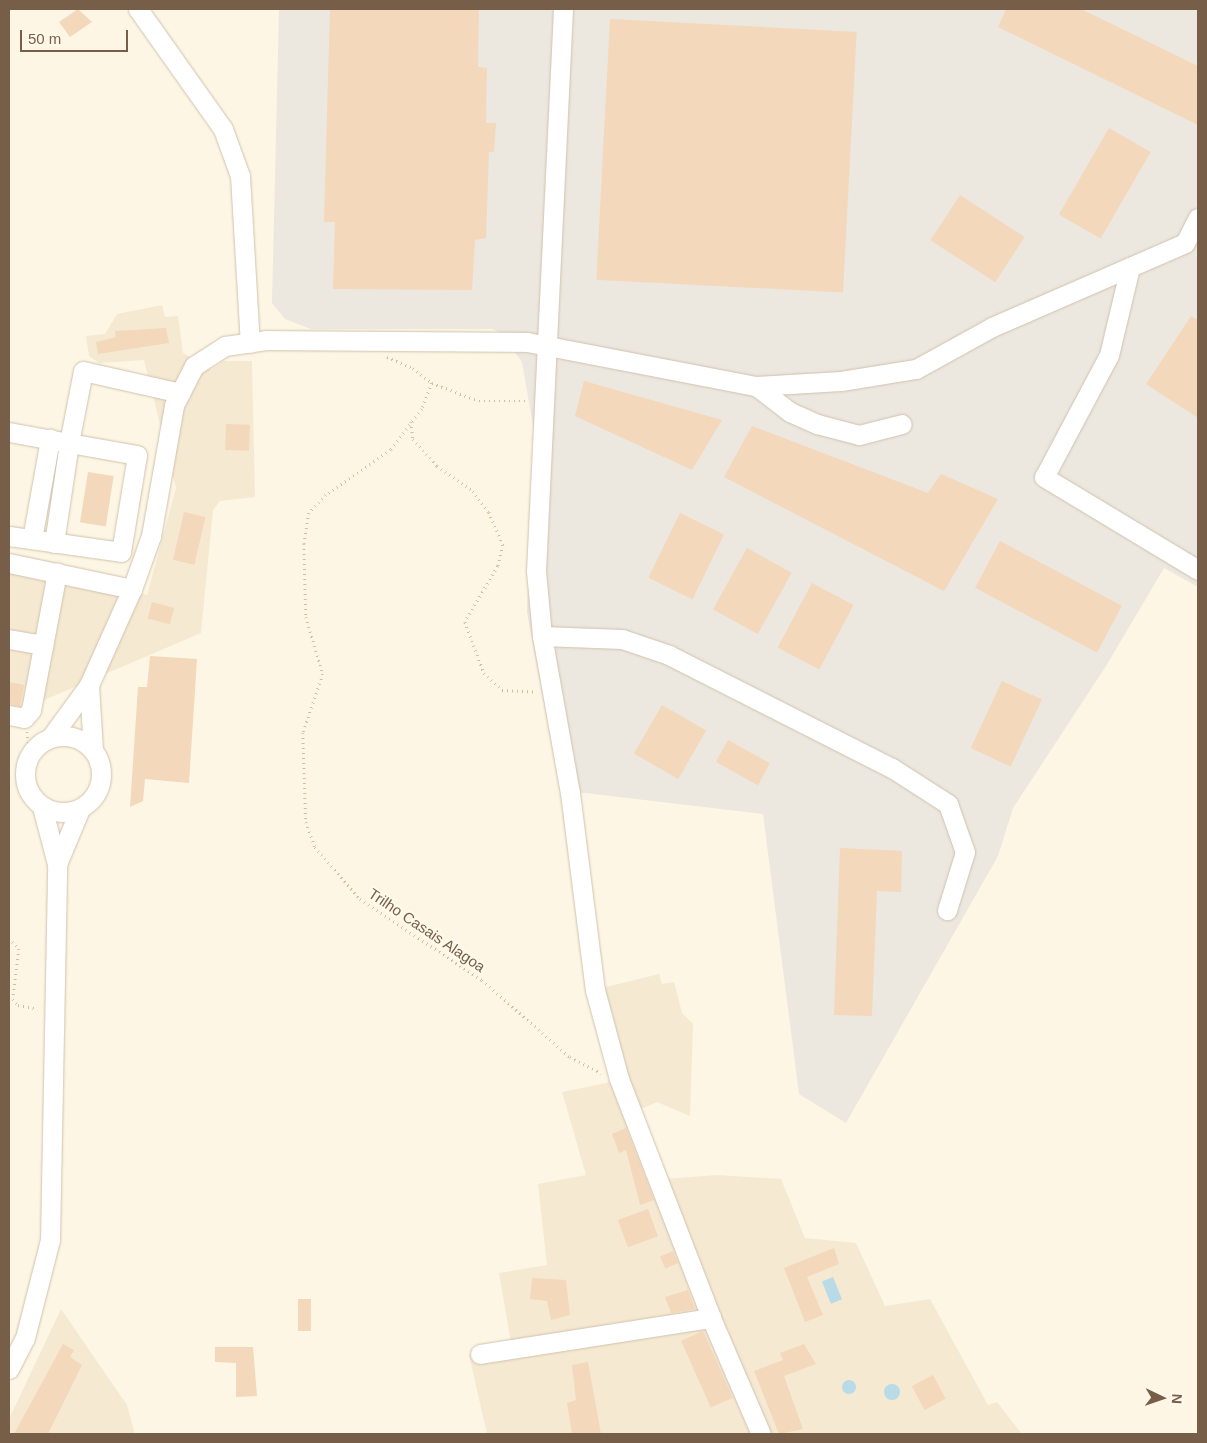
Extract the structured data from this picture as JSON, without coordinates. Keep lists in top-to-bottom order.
{
  "streets": {
    "path": ["Trilho Casais Alagoa"]
  },
  "scale_bar": "50 m",
  "north": "right"
}
